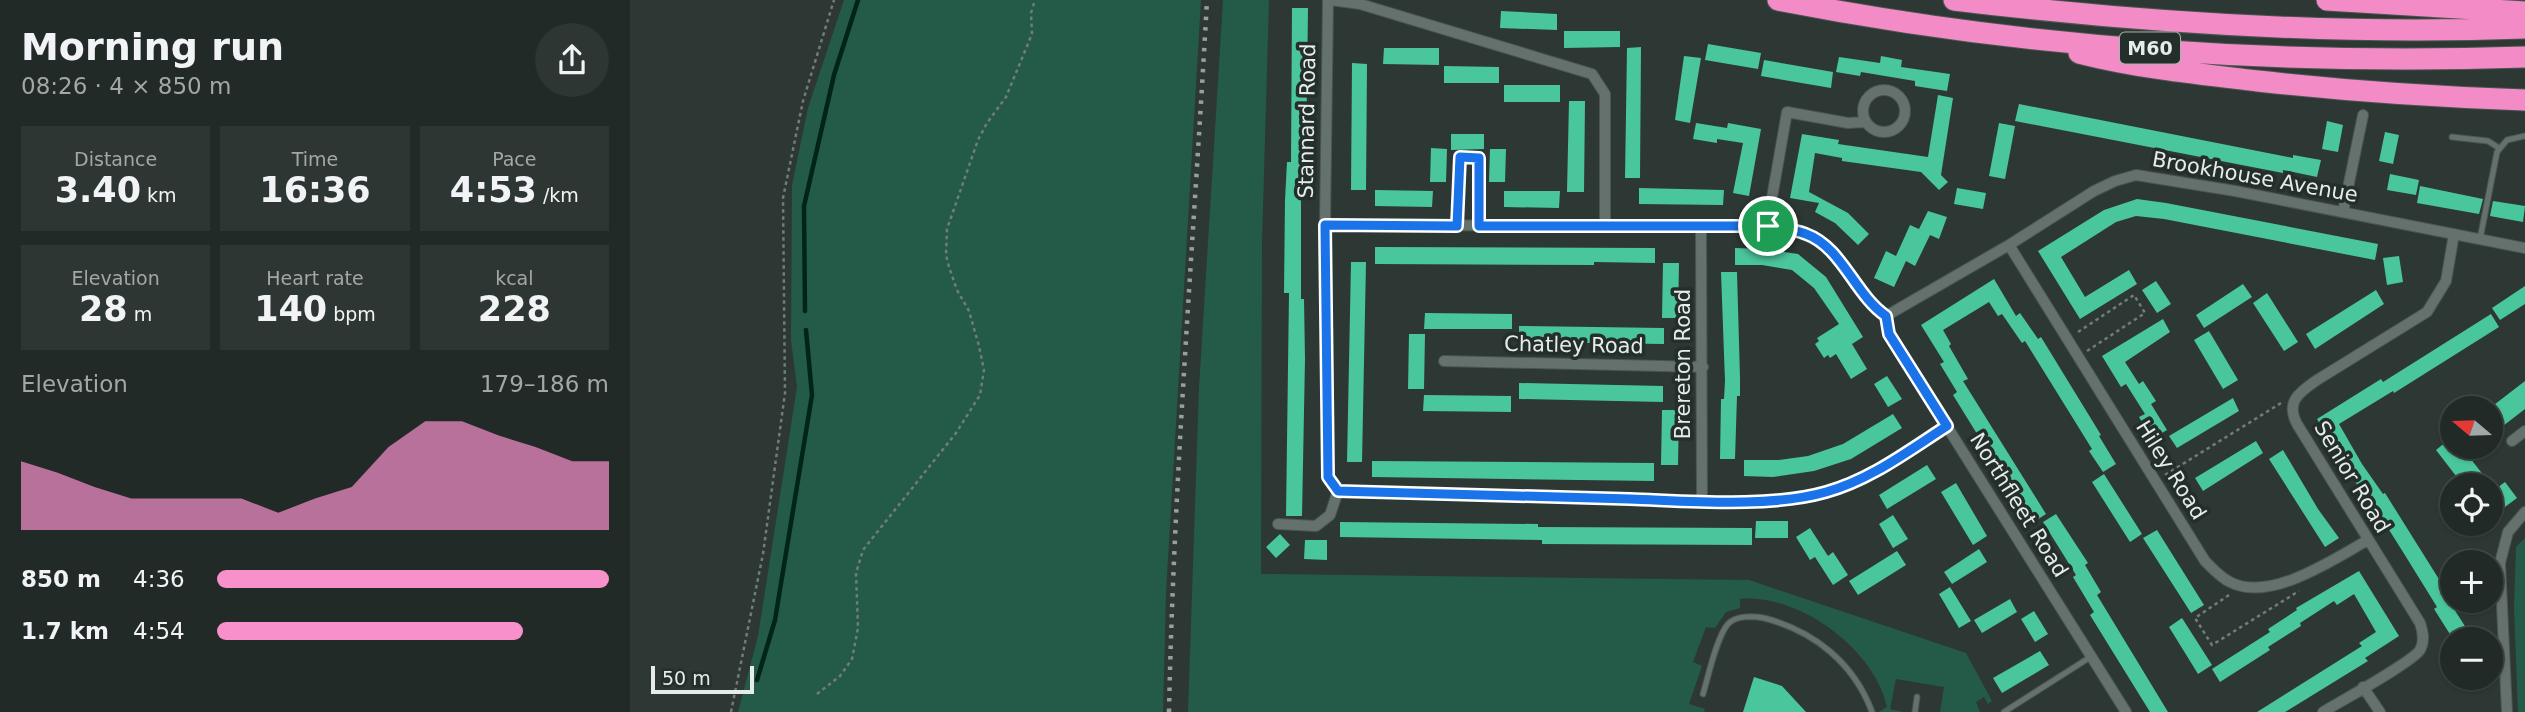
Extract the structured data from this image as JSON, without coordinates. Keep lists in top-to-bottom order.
{
  "streets": {
    "highway": ["M60"],
    "street": [
      "Stannard Road",
      "Brookhouse Avenue",
      "Chatley Road",
      "Brereton Road",
      "Hiley Road",
      "Senior Road",
      "Northfleet Road"
    ]
  },
  "crossings": [
    ["Brookhouse Avenue", "Hiley Road"],
    ["Brookhouse Avenue", "Senior Road"],
    ["Brookhouse Avenue", "Northfleet Road"],
    ["Chatley Road", "Brereton Road"]
  ],
  "scale_bar": "50 m",
  "north": "left",
  "page": {
    "heading": ["Morning run", "08:26 · 4 × 850 m"],
    "stats": [
      ["Distance", "3.40 km"],
      ["Time", "16:36"],
      ["Pace", "4:53 /km"],
      ["Elevation", "28 m"],
      ["Heart rate", "140 bpm"],
      ["kcal", "228"]
    ],
    "chart": ["Elevation", "179–186 m"],
    "map_buttons": ["+", "−"],
    "list": [
      {
        "name": "850 m",
        "note": "4:36"
      },
      {
        "name": "1.7 km",
        "note": "4:54"
      }
    ],
    "scale": "50 m"
  }
}
